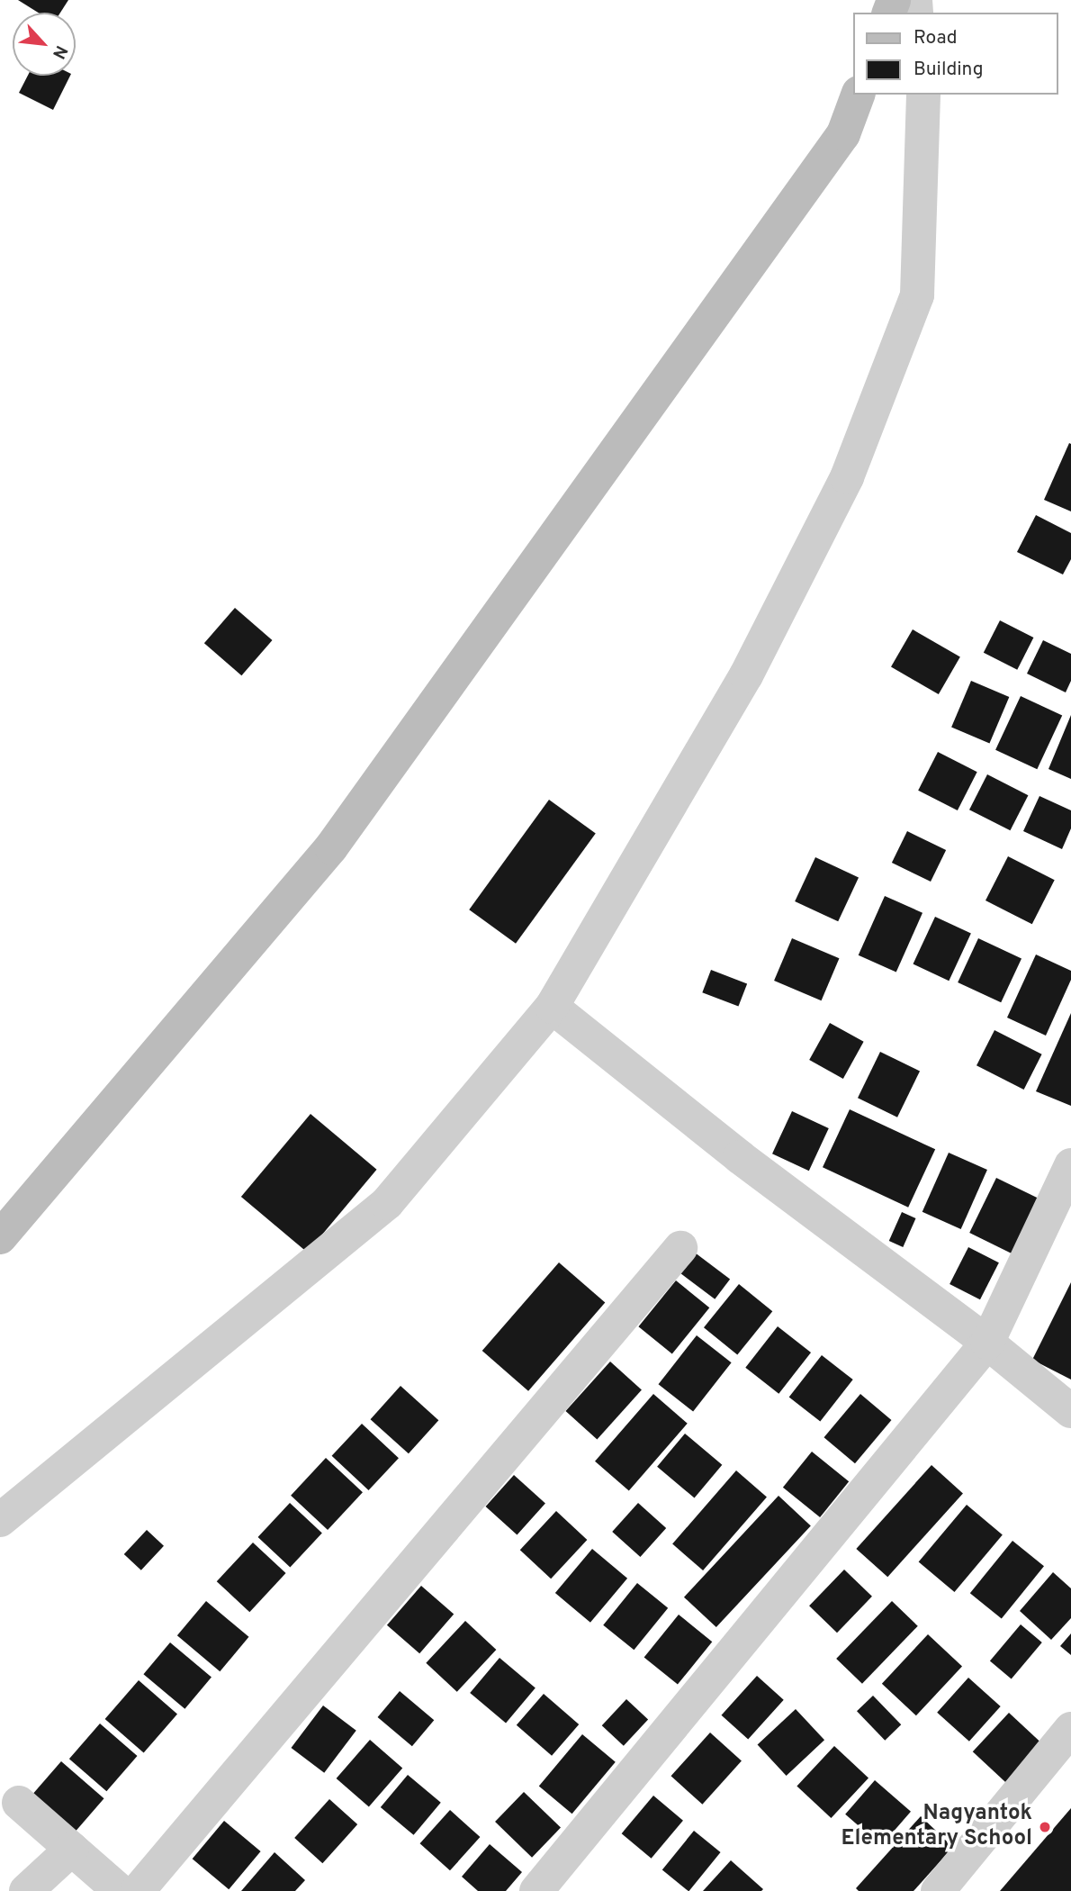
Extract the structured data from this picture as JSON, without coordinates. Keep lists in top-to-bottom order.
{
  "places": ["Nagyantok Elementary School"],
  "legend": ["Road", "Building"],
  "north": "bottom right"
}
